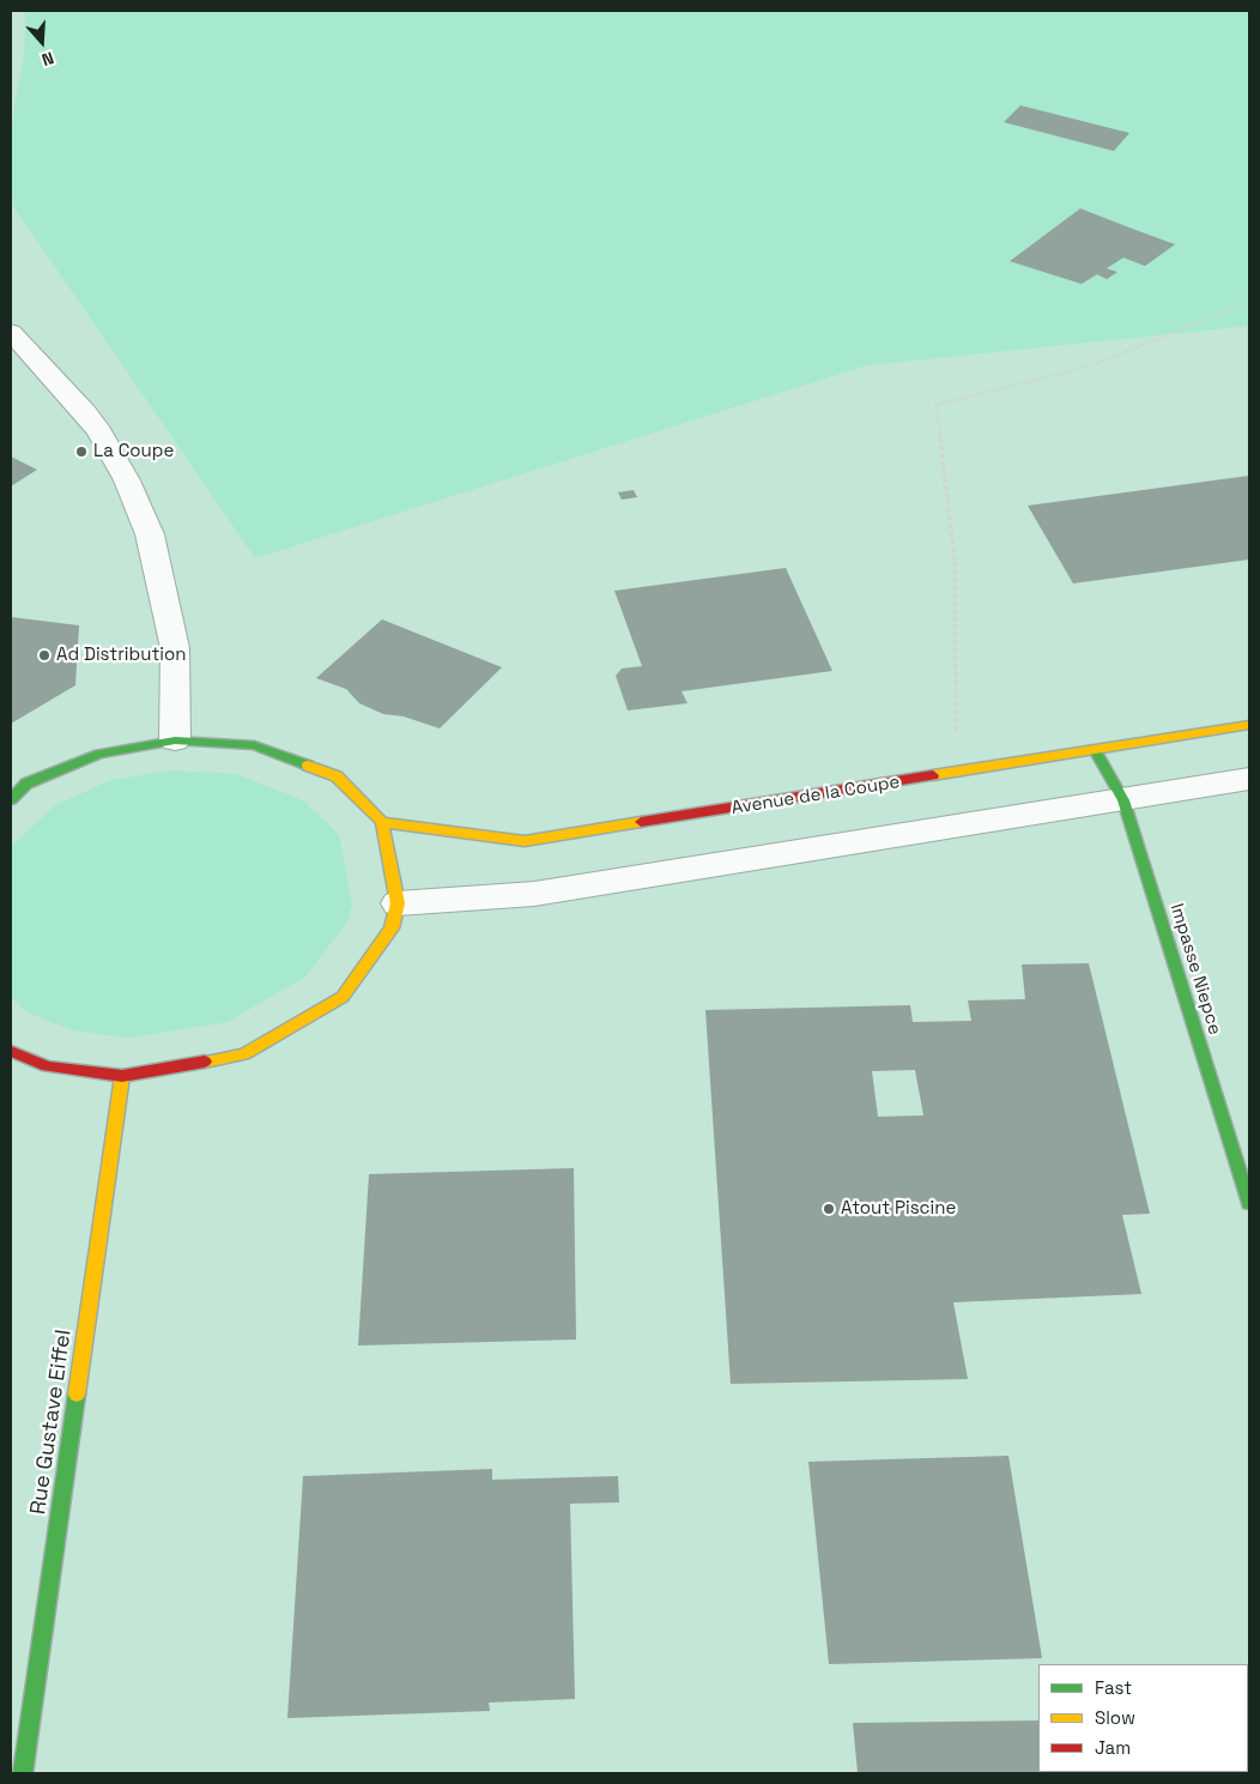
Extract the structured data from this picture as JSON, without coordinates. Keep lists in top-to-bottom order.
{
  "streets": {
    "street": ["Avenue de la Coupe", "Impasse Niepce", "Rue Gustave Eiffel"]
  },
  "crossings": [
    ["Avenue de la Coupe", "Impasse Niepce"]
  ],
  "places": ["La Coupe", "Ad Distribution", "Atout Piscine"],
  "legend": ["Fast", "Slow", "Jam"],
  "north": "bottom"
}
